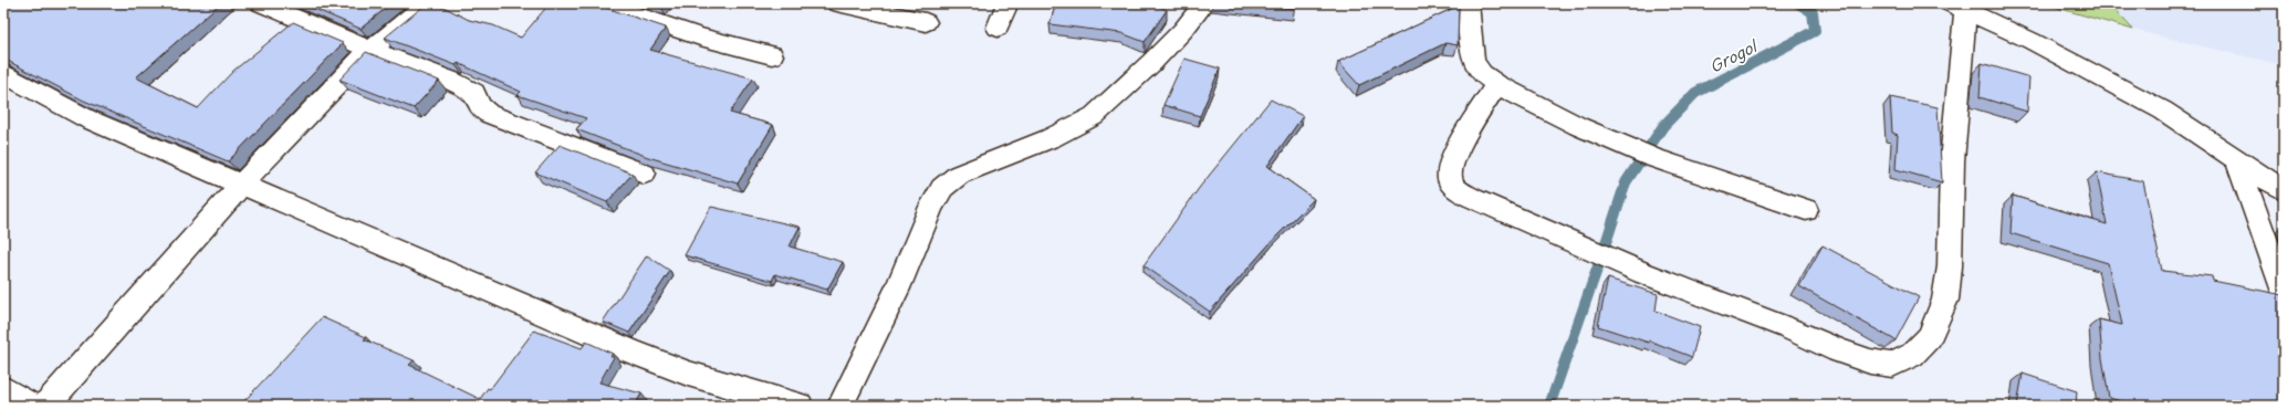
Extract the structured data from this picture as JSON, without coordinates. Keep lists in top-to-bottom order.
{
  "water": ["Grogol"]
}
